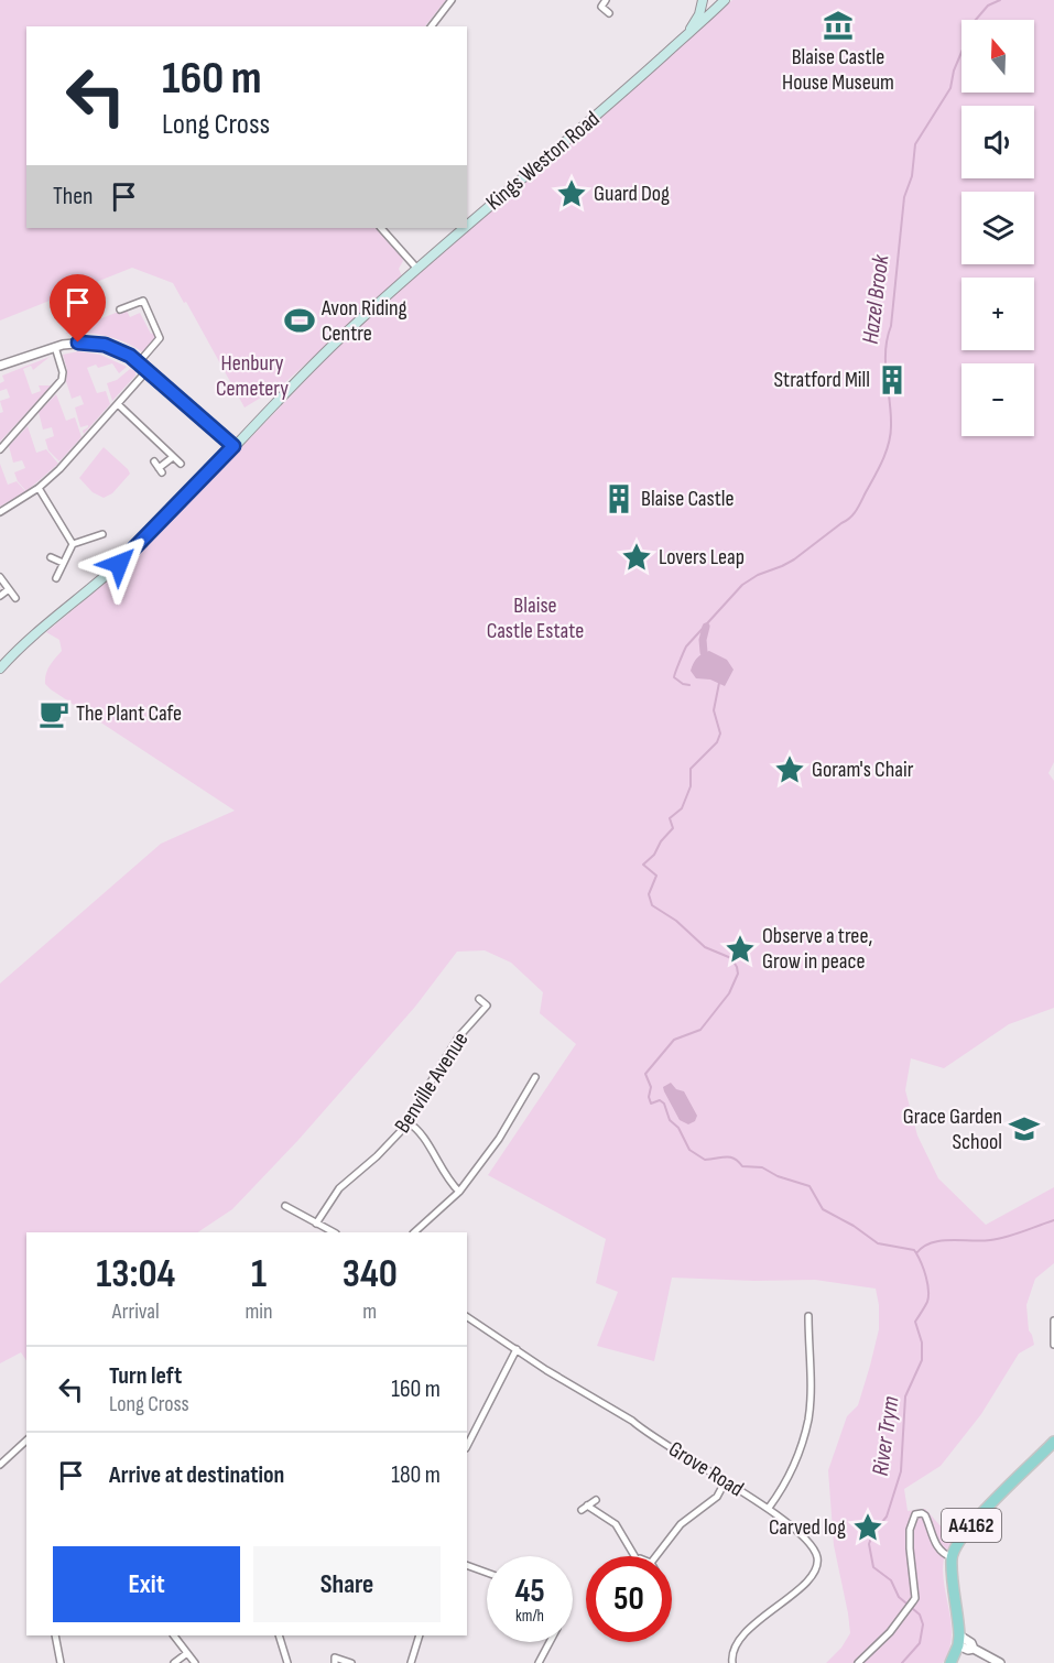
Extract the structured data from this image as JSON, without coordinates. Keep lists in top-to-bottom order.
{
  "streets": {
    "main road": ["Kings Weston Road", "A4162"],
    "street": ["Benville Avenue", "Grove Road"]
  },
  "water": ["Hazel Brook", "River Trym"],
  "parks": ["Henbury Cemetery", "Blaise Castle Estate"],
  "places": {
    "museum": ["Blaise Castle House Museum"],
    "place": [
      "Guard Dog",
      "Lovers Leap",
      "Goram's Chair",
      "Observe a tree, Grow in peace",
      "Carved log"
    ],
    "sports": ["Avon Riding Centre"],
    "building": ["Stratford Mill", "Blaise Castle"],
    "cafe": ["The Plant Cafe"],
    "school or university": ["Grace Garden School"]
  },
  "north": "top",
  "page": {
    "map_buttons": ["+", "−"],
    "turn": ["160 m", "Long Cross"],
    "then": "Then",
    "eta": [
      "13:04",
      "Arrival",
      "1",
      "min",
      "340",
      "m"
    ],
    "list": [
      {
        "name": "Turn left",
        "note": "Long Cross",
        "value": "160 m"
      },
      {
        "name": "Arrive at destination",
        "value": "180 m"
      }
    ],
    "buttons": ["Exit", "Share"],
    "speed": "45 km/h",
    "limit": "50"
  }
}
